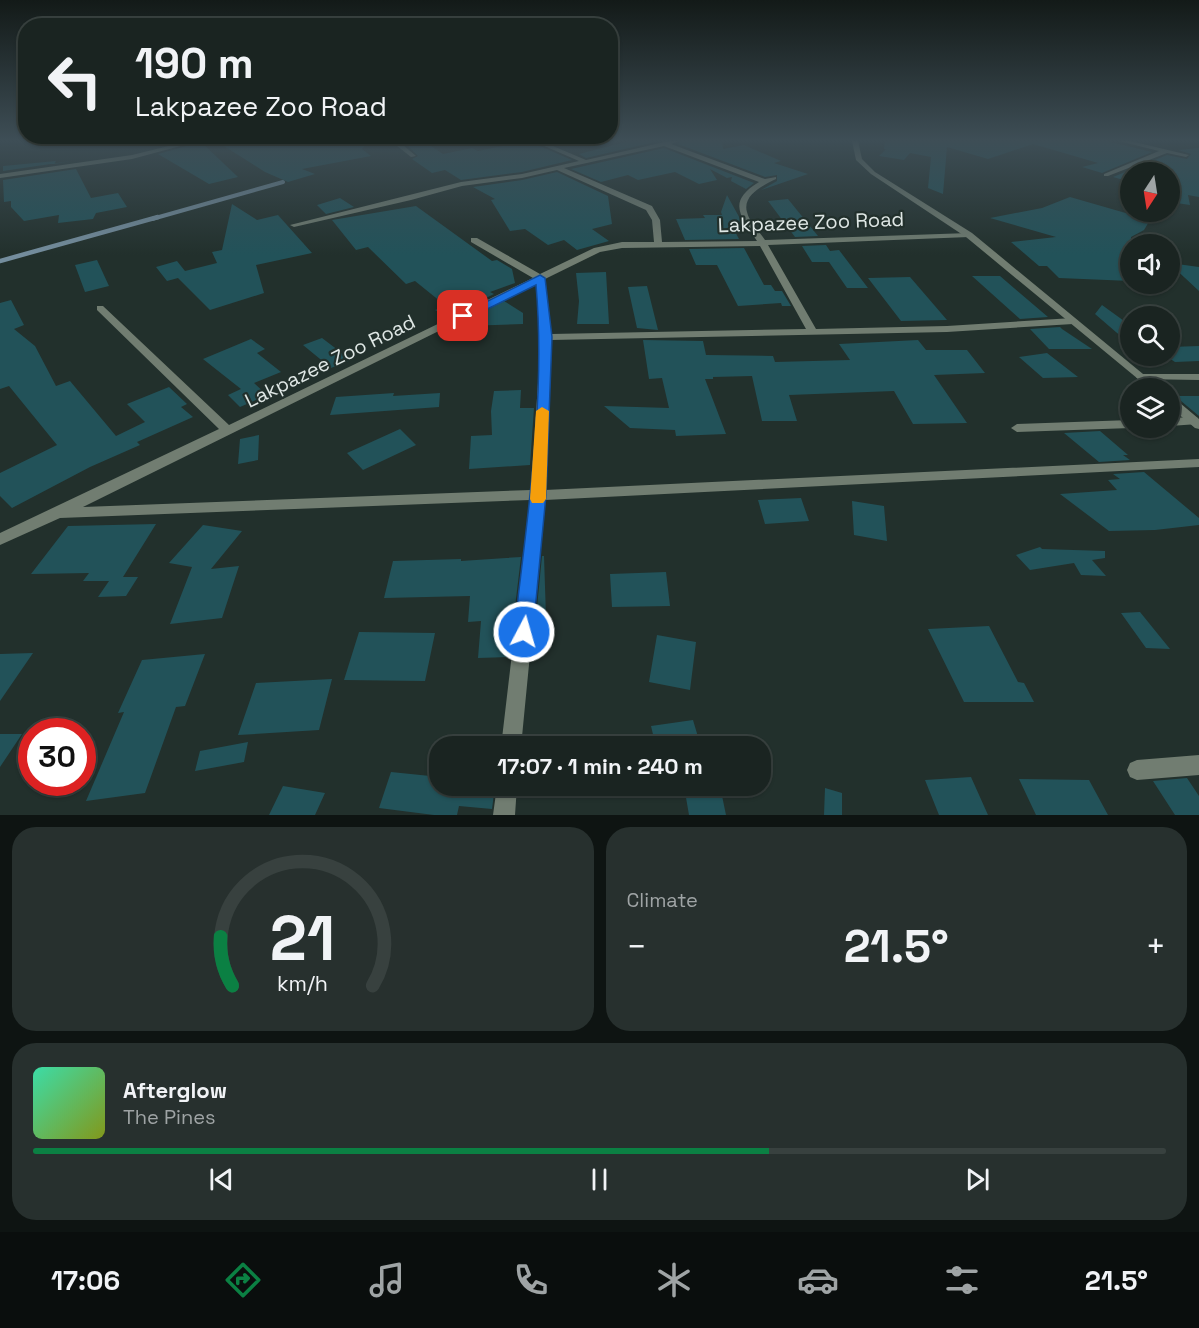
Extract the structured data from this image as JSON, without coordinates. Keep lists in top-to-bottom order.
{
  "streets": {
    "street": ["Lakpazee Zoo Road"]
  },
  "north": "bottom",
  "page": {
    "turn": ["190 m", "Lakpazee Zoo Road"],
    "limit": "30",
    "trip": "17:07 · 1 min · 240 m",
    "tile": "Climate",
    "heat": ["−", "21.5°", "+"],
    "song": ["Afterglow", "The Pines"],
    "tabs": ["17:06", "21.5°"],
    "gauge": ["21", "km/h"]
  }
}
